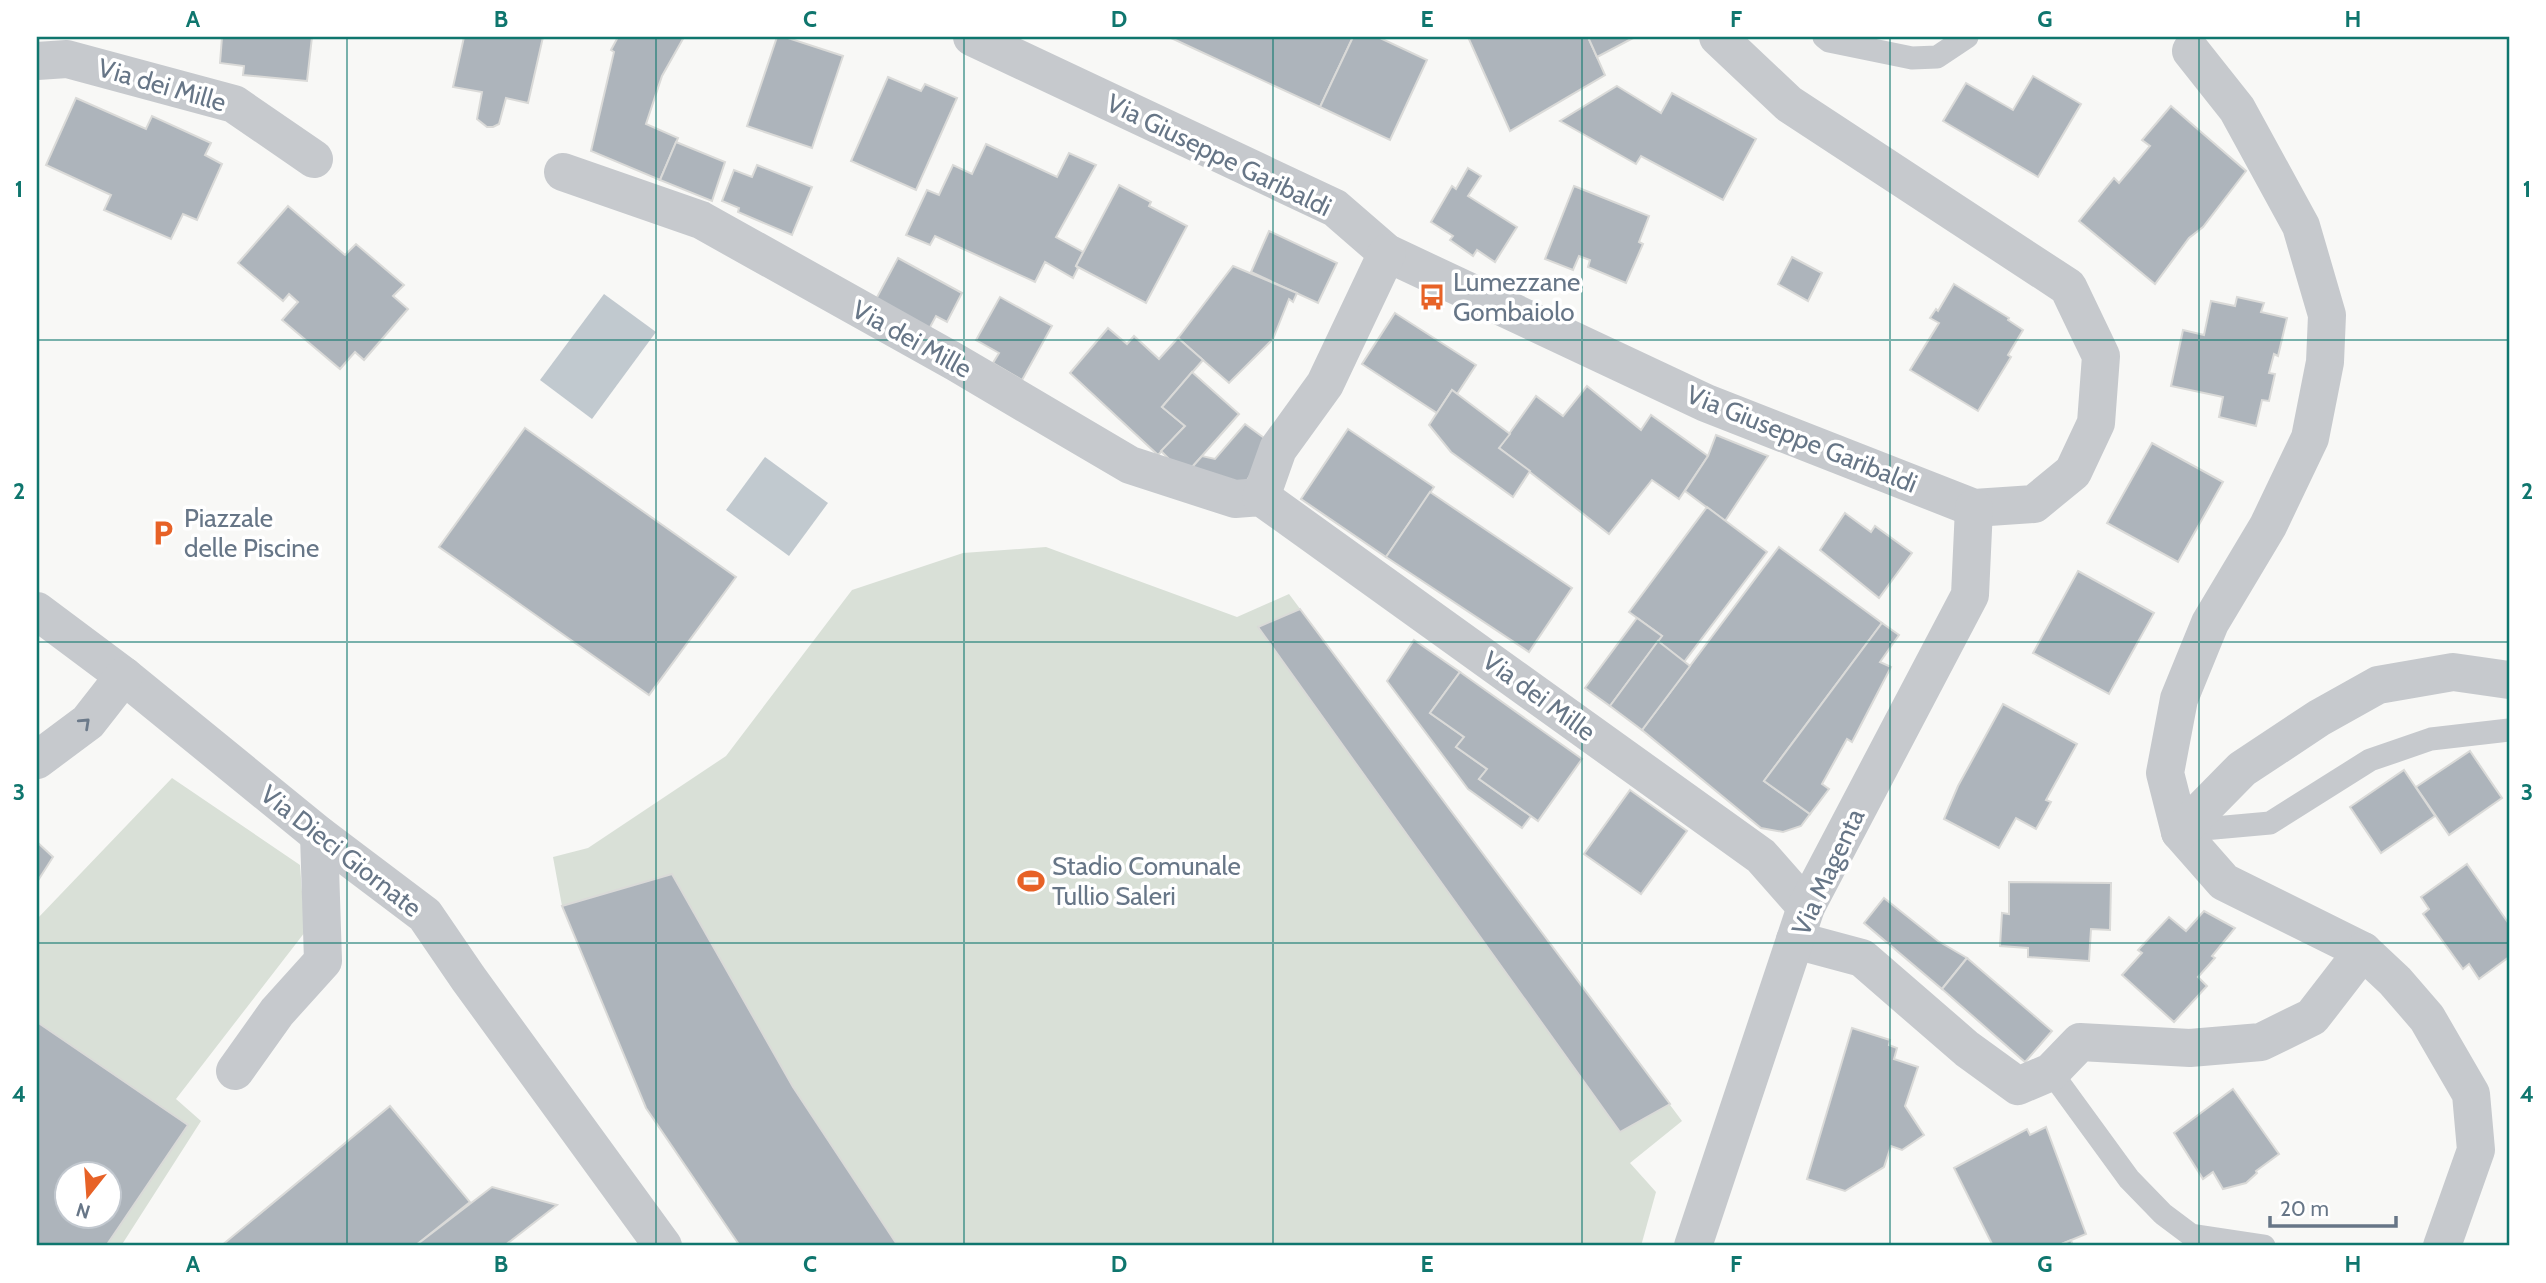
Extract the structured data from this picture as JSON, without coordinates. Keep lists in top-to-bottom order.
{
  "streets": {
    "street": [
      "Via dei Mille",
      "Via Giuseppe Garibaldi",
      "Via Dieci Giornate",
      "Via Magenta"
    ]
  },
  "crossings": [
    ["Via dei Mille", "Via Magenta"],
    ["Via Giuseppe Garibaldi", "Via Magenta"]
  ],
  "places": {
    "bus stop": ["Lumezzane Gombaiolo"],
    "parking": ["Piazzale delle Piscine"],
    "sports": ["Stadio Comunale Tullio Saleri"]
  },
  "scale_bar": "20 m",
  "north": "bottom",
  "grid": {
    "columns": [
      "A",
      "B",
      "C",
      "D",
      "E",
      "F",
      "G",
      "H"
    ],
    "rows": [
      "1",
      "2",
      "3",
      "4"
    ]
  }
}
